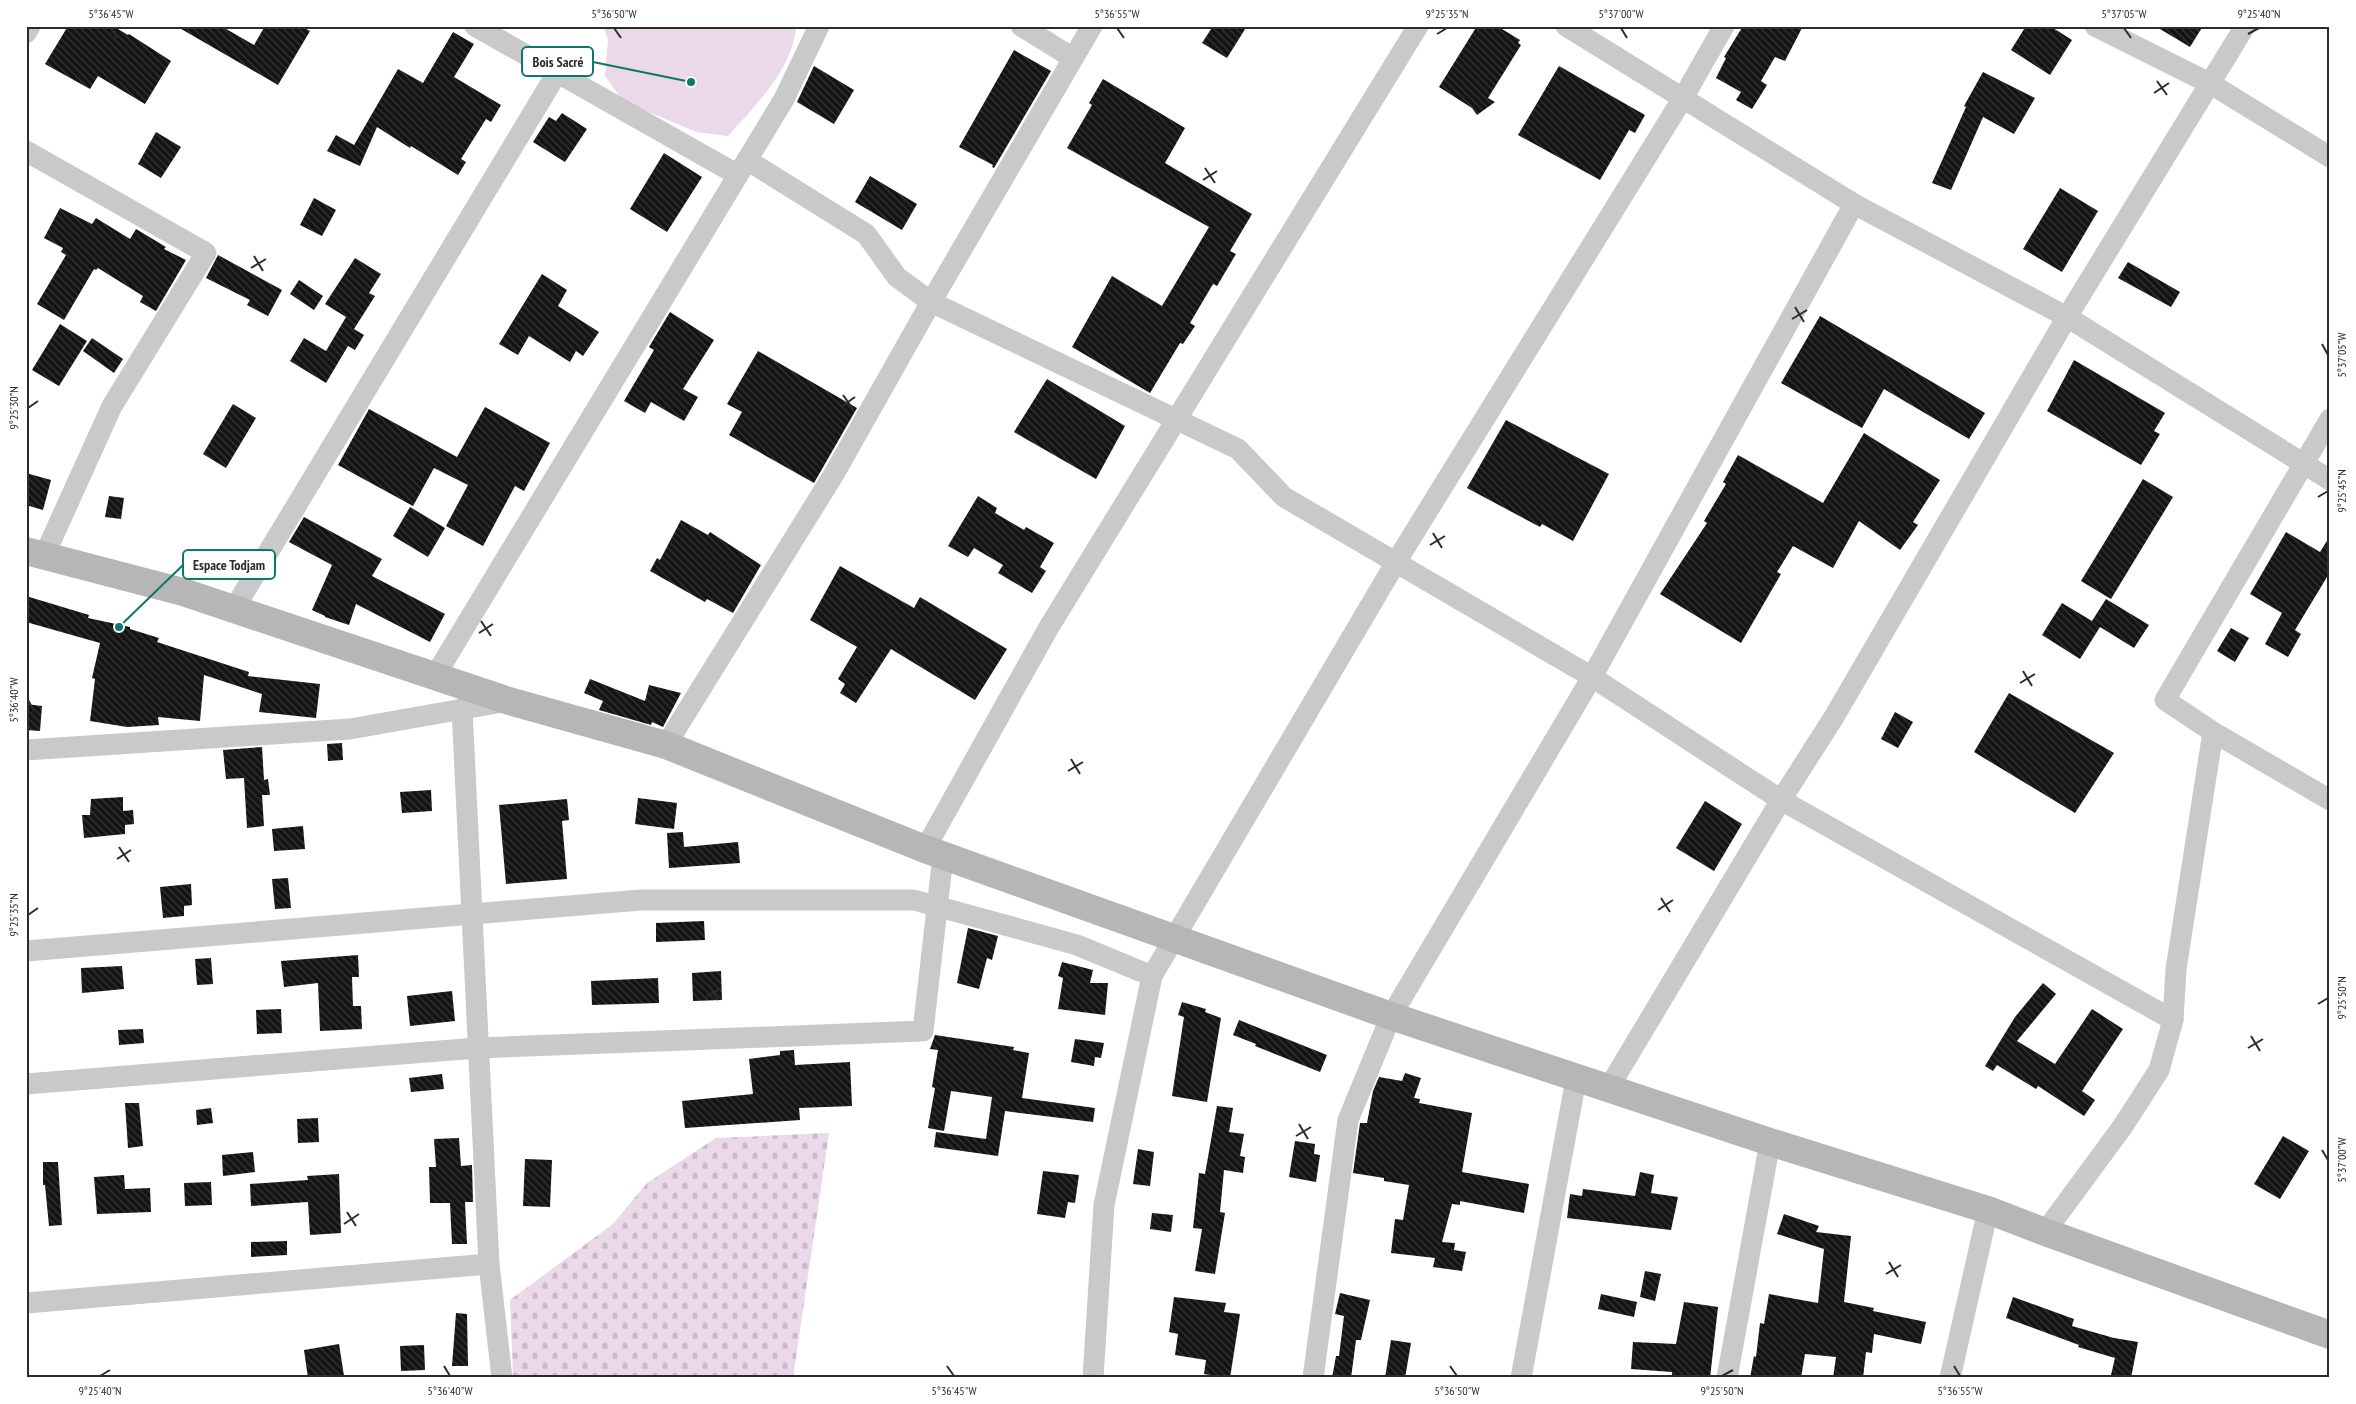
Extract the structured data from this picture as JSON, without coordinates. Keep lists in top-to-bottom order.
{
  "places": ["Bois Sacré", "Espace Todjam"],
  "coordinates": [
    "5°36'45\"W",
    "5°36'50\"W",
    "5°36'55\"W",
    "9°25'35\"N",
    "5°37'00\"W",
    "5°37'05\"W",
    "9°25'40\"N",
    "9°25'30\"N",
    "9°25'45\"N",
    "5°36'40\"W",
    "9°25'50\"N"
  ]
}
